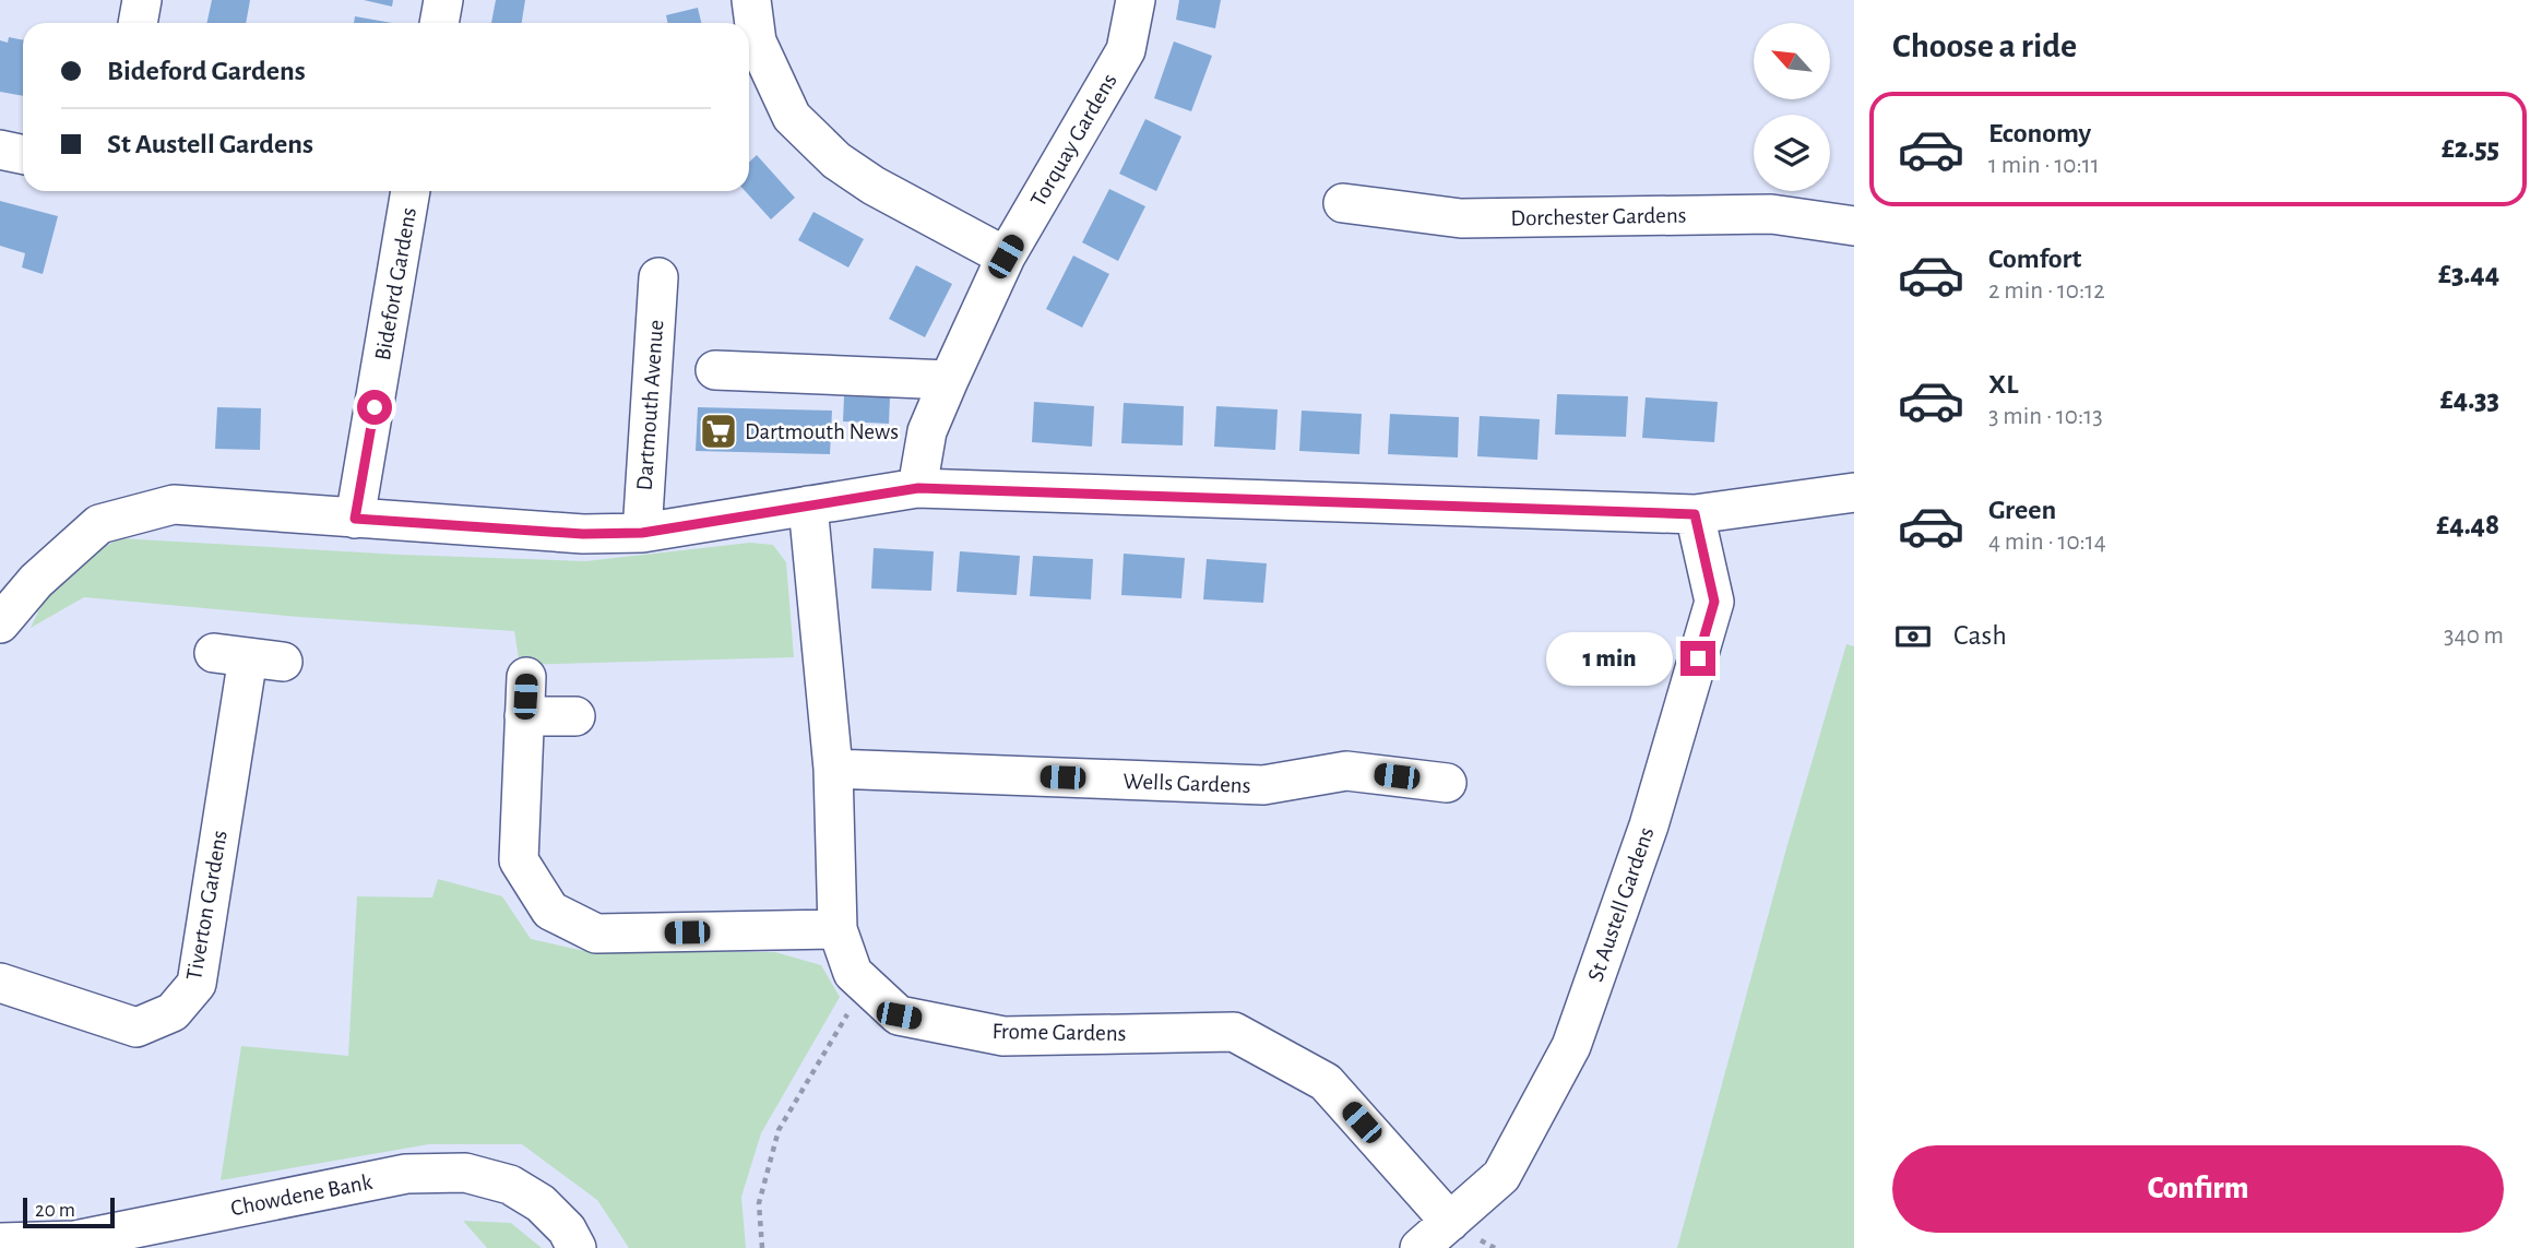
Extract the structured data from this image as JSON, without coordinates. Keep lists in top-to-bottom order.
{
  "streets": {
    "street": [
      "Torquay Gardens",
      "Dorchester Gardens",
      "Bideford Gardens",
      "Dartmouth Avenue",
      "Wells Gardens",
      "St Austell Gardens",
      "Tiverton Gardens",
      "Frome Gardens",
      "Chowdene Bank"
    ]
  },
  "crossings": [
    ["Wells Gardens", "Frome Gardens"],
    ["St Austell Gardens", "Frome Gardens"]
  ],
  "places": {
    "supermarket": ["Dartmouth News"]
  },
  "scale_bar": "20 m",
  "north": "top left",
  "page": {
    "heading": "Choose a ride",
    "banner": ["Bideford Gardens", "St Austell Gardens"],
    "list": [
      {
        "name": "Economy",
        "note": "1 min · 10:11",
        "value": "£2.55"
      },
      {
        "name": "Comfort",
        "note": "2 min · 10:12",
        "value": "£3.44"
      },
      {
        "name": "XL",
        "note": "3 min · 10:13",
        "value": "£4.33"
      },
      {
        "name": "Green",
        "note": "4 min · 10:14",
        "value": "£4.48"
      }
    ],
    "pay": ["Cash", "340 m"],
    "bubble": "1 min",
    "buttons": "Confirm",
    "scale": "20 m"
  }
}
